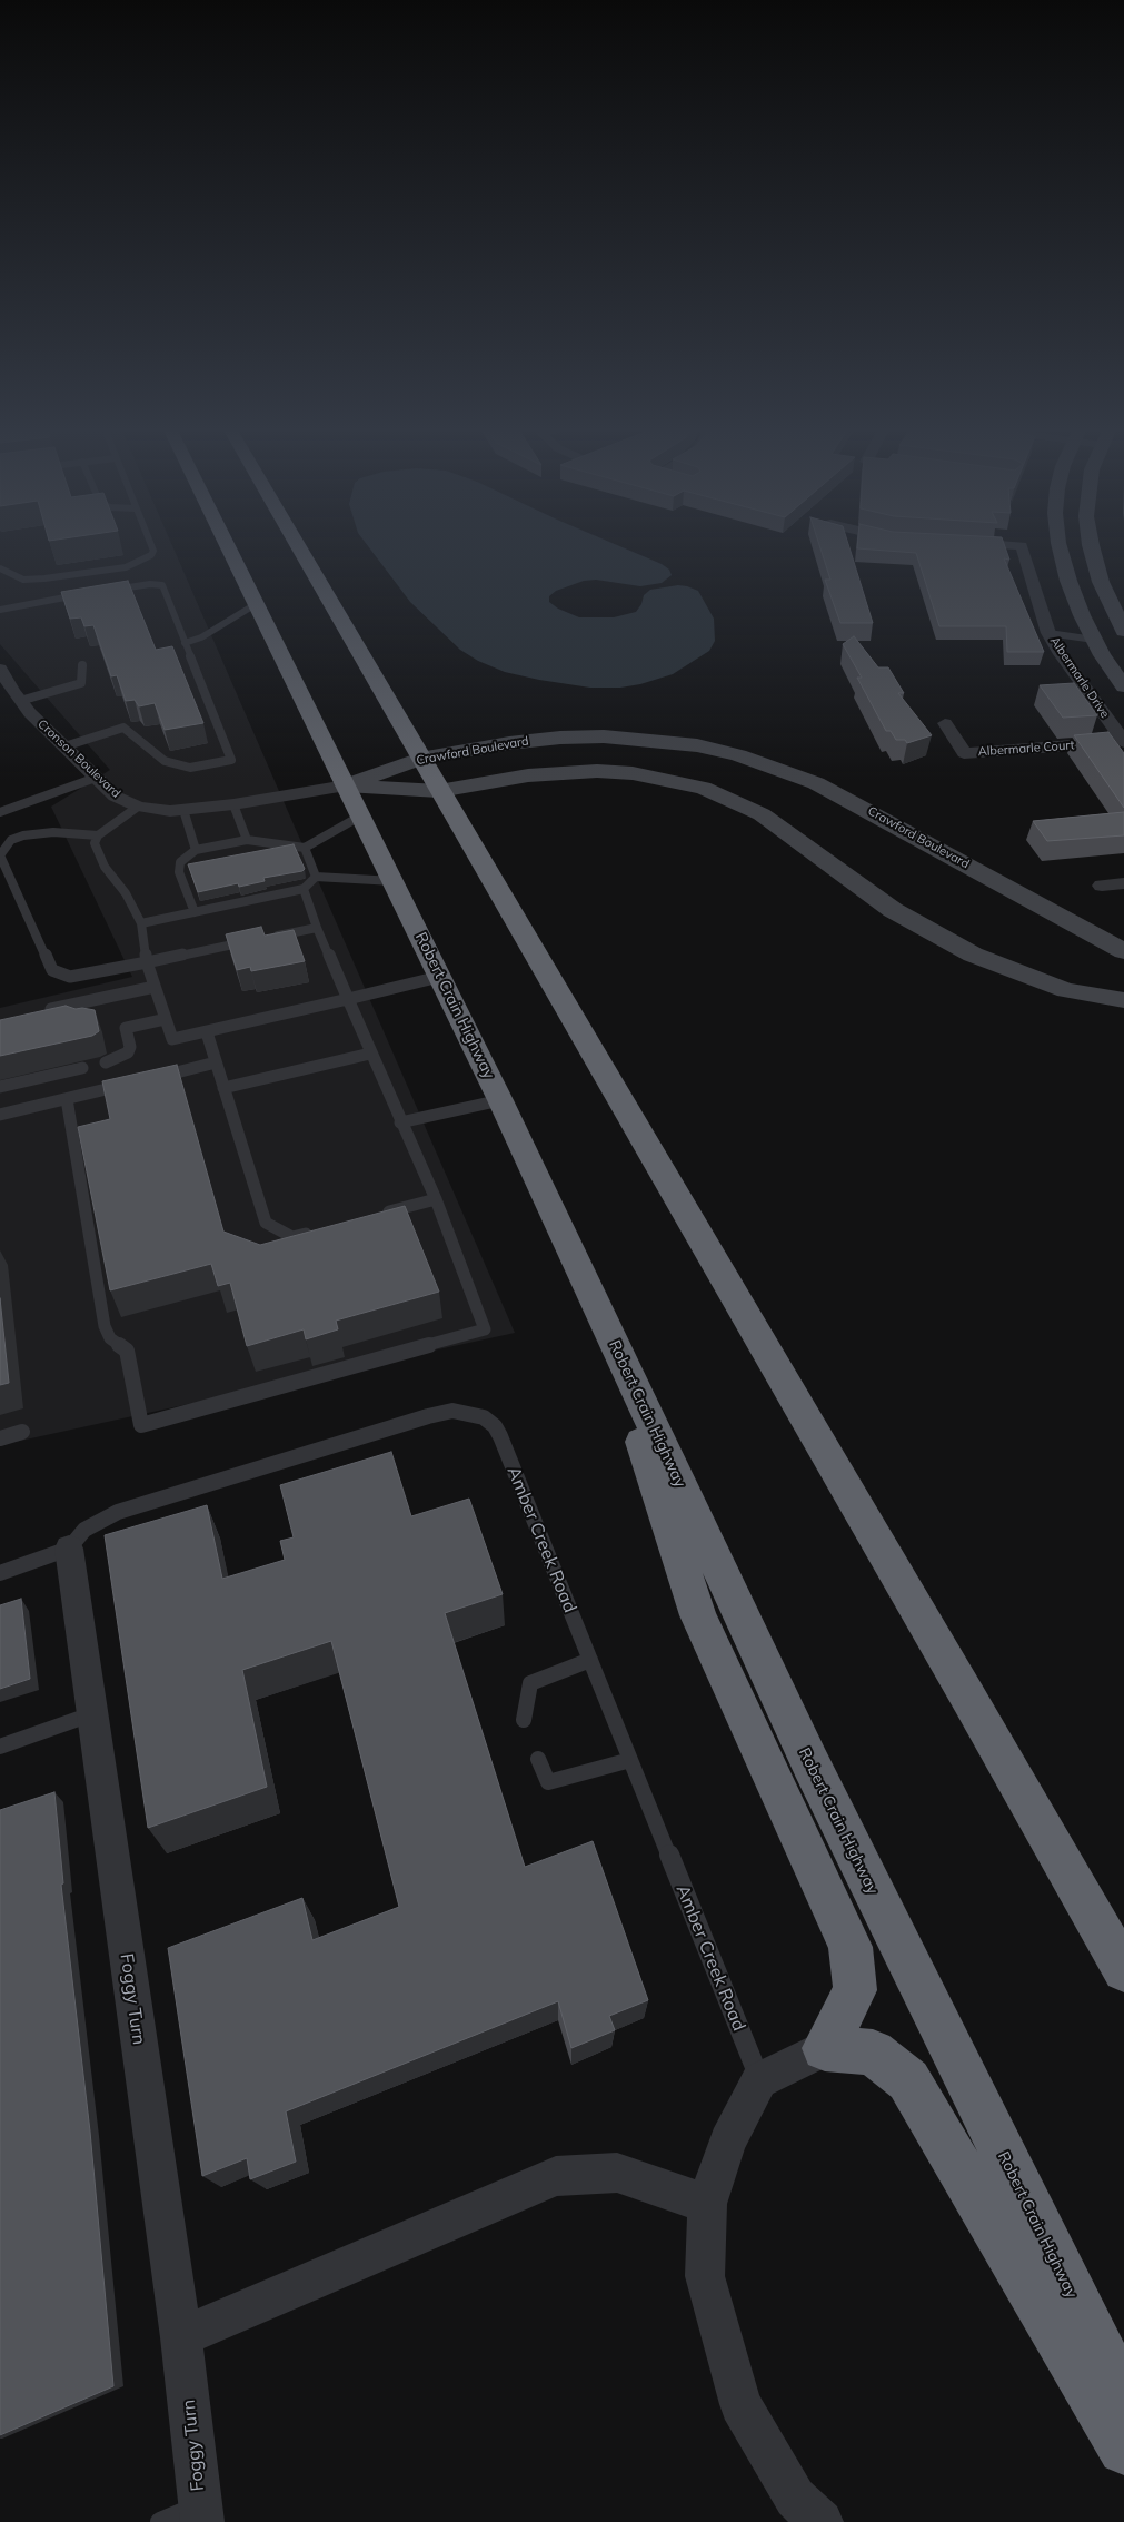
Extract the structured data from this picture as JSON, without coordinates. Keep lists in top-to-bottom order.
{
  "streets": {
    "highway": ["Robert Crain Highway"],
    "street": [
      "Albermarle Drive",
      "Albermarle Court",
      "Crawford Boulevard",
      "Cronson Boulevard",
      "Foggy Turn"
    ],
    "lane": ["Amber Creek Road"]
  },
  "crossings": [
    ["Albermarle Drive", "Albermarle Court"],
    ["Crawford Boulevard", "Cronson Boulevard"],
    ["Crawford Boulevard", "Robert Crain Highway"],
    ["Cronson Boulevard", "Robert Crain Highway"],
    ["Amber Creek Road", "Foggy Turn"]
  ]
}
